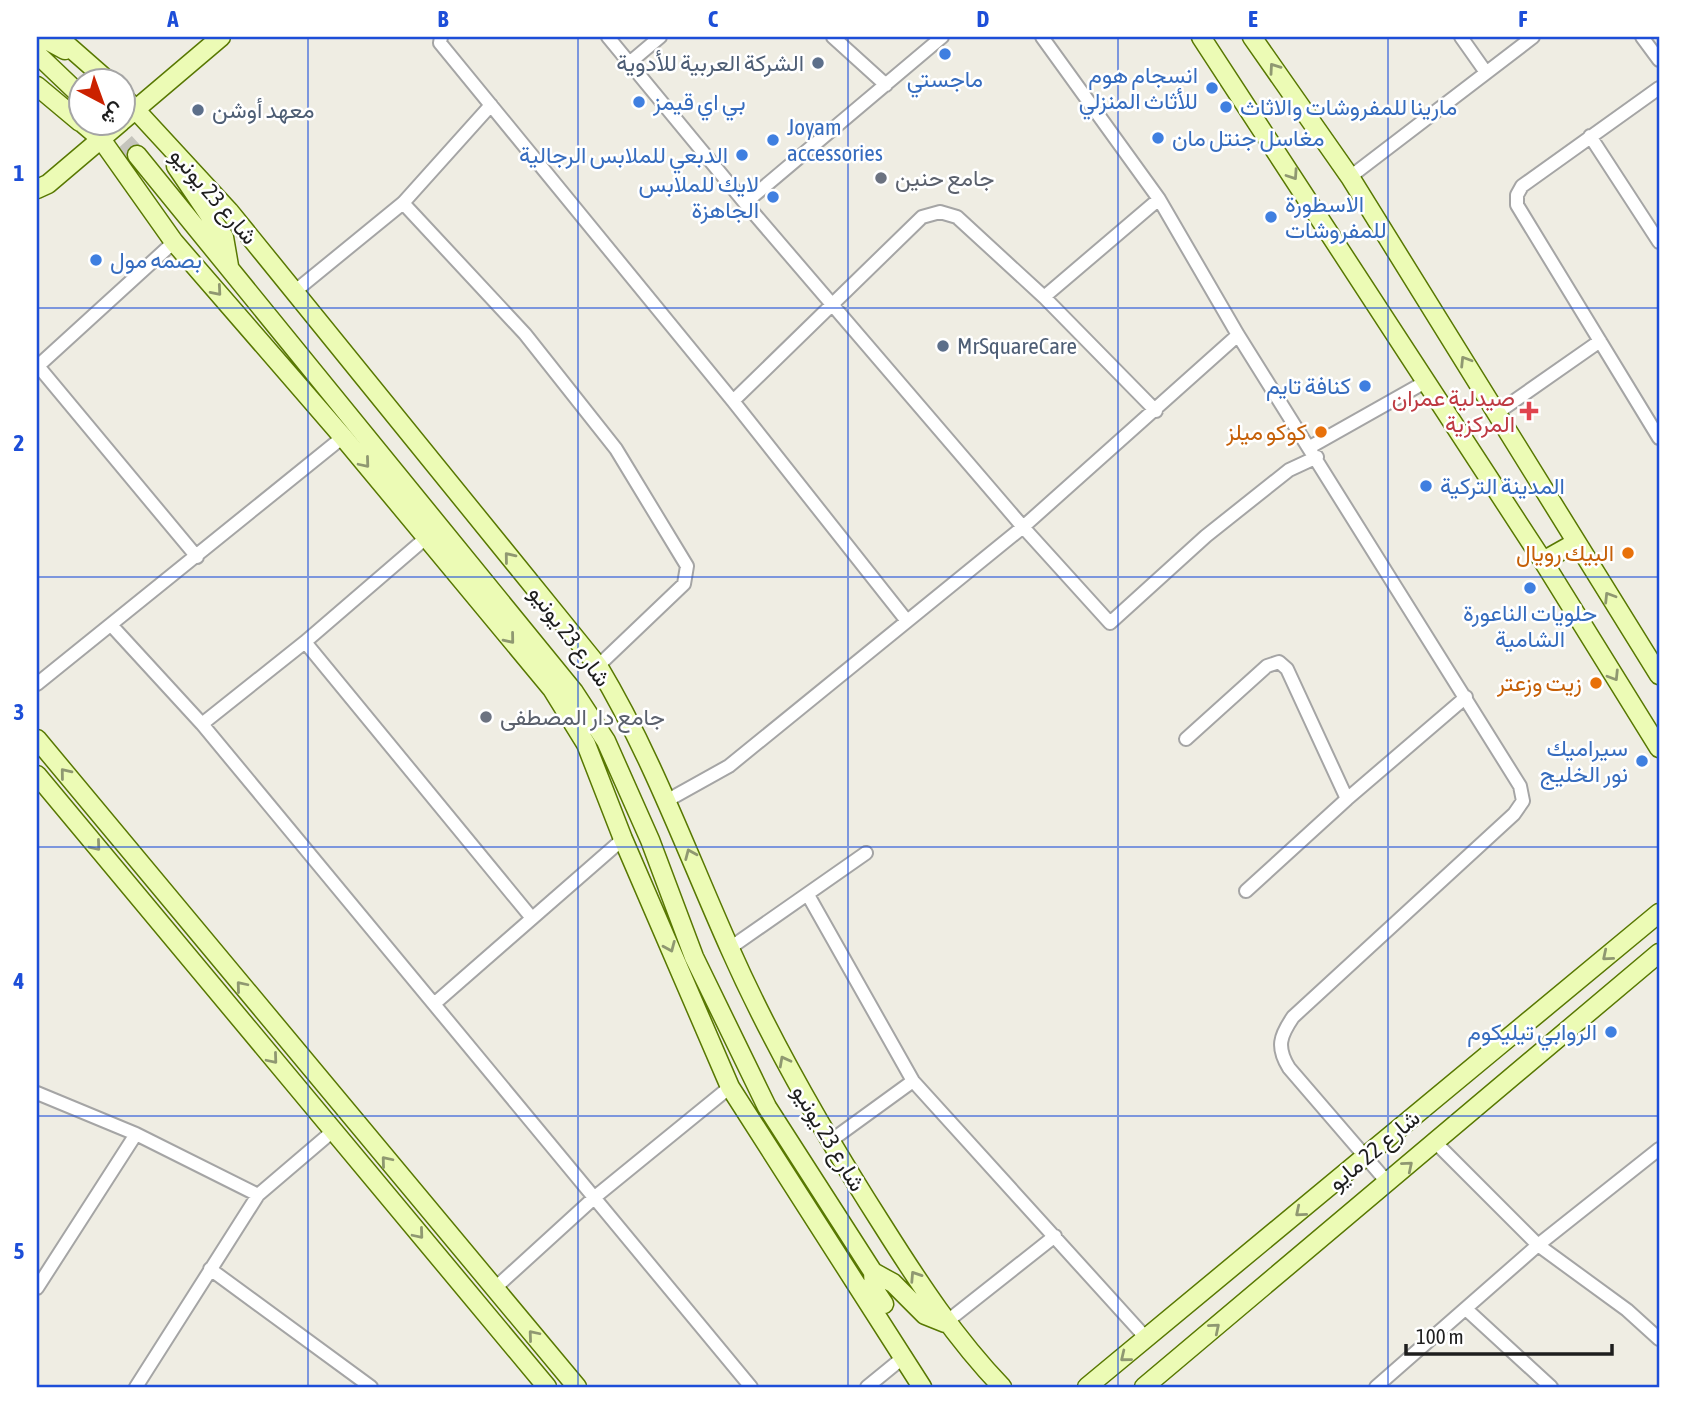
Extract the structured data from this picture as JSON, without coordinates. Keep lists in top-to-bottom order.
{
  "streets": {
    "street": ["شارع 23 يونيو", "شارع 22 مايو"]
  },
  "places": {
    "other": [
      "ماجستي",
      "الشركة العربية للأدوية",
      "انسجام هوم للأثاث المنزلي",
      "بي اي قيمز",
      "مارينا للمفروشات والاثاث",
      "معهد أوشن",
      "مغاسل جنتل مان",
      "Joyam accessories",
      "الدبعي للملابس الرجالية",
      "جامع حنين",
      "لايك للملابس الجاهزة",
      "الاسطورة للمفروشات",
      "بصمه مول",
      "MrSquareCare",
      "كنافة تايم",
      "كوكو ميلز",
      "المدينة التركية",
      "البيك رويال",
      "حلويات الناعورة الشامية",
      "زيت وزعتر",
      "جامع دار المصطفى",
      "سيراميك نور الخليج",
      "الروابي تيليكوم"
    ],
    "health": ["صيدلية عمران المركزية"]
  },
  "scale_bar": "100 m",
  "north": "bottom right",
  "grid": {
    "columns": [
      "A",
      "B",
      "C",
      "D",
      "E",
      "F"
    ],
    "rows": [
      "1",
      "2",
      "3",
      "4",
      "5"
    ]
  }
}
